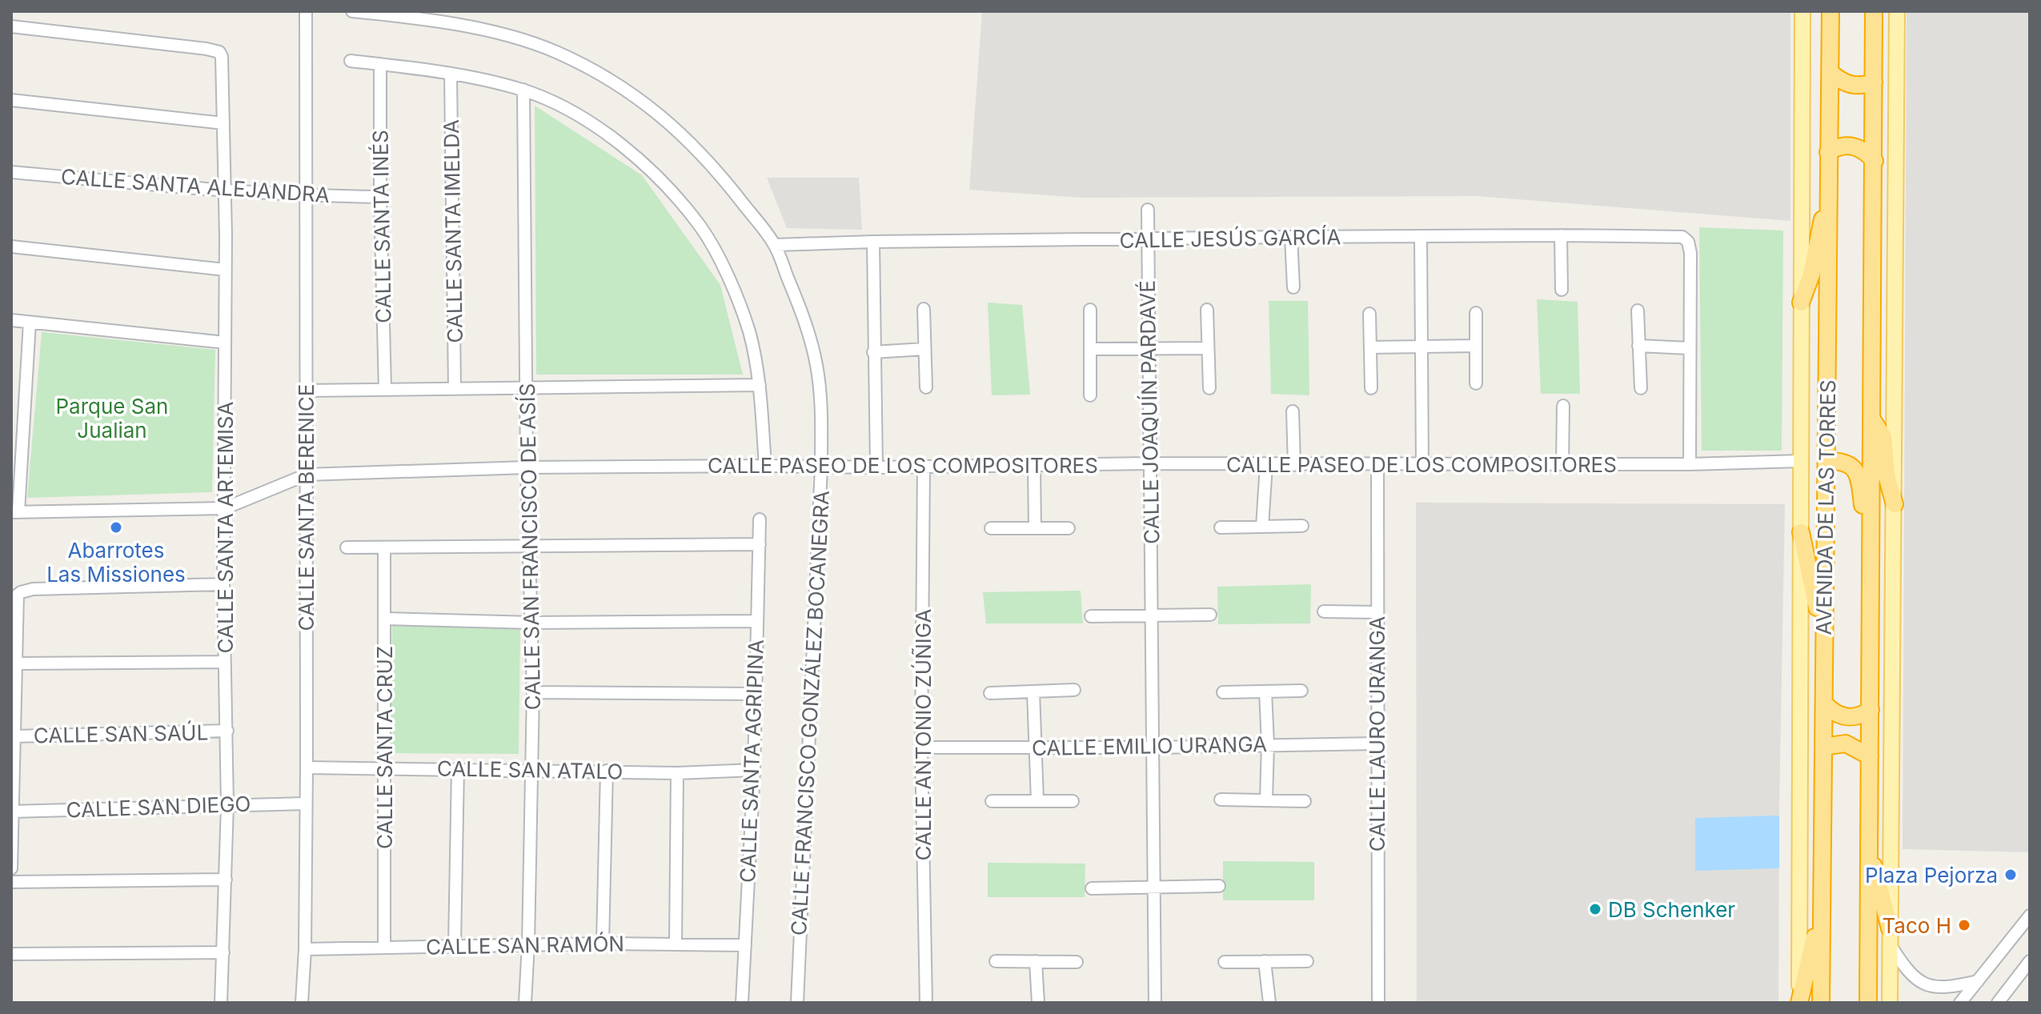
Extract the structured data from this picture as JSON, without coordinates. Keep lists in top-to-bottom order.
{
  "streets": {
    "highway": ["AVENIDA DE LAS TORRES"],
    "street": [
      "CALLE SANTA ALEJANDRA",
      "CALLE SANTA INÉS",
      "CALLE SANTA IMELDA",
      "CALLE JESÚS GARCÍA",
      "CALLE JOAQUÍN PARDAVÉ",
      "CALLE PASEO DE LOS COMPOSITORES",
      "CALLE SANTA BERENICE",
      "CALLE SANTA ARTEMISA",
      "CALLE SAN FRANCISCO DE ASÍS",
      "CALLE FRANCISCO GONZÁLEZ BOCANEGRA",
      "CALLE SAN SAÚL",
      "CALLE LAURO URANGA",
      "CALLE ANTONIO ZÚÑIGA",
      "CALLE EMILIO URANGA",
      "CALLE SANTA CRUZ",
      "CALLE SANTA AGRIPINA",
      "CALLE SAN ATALO",
      "CALLE SAN DIEGO",
      "CALLE SAN RAMÓN"
    ]
  },
  "crossings": [
    ["CALLE SANTA ALEJANDRA", "CALLE SANTA INÉS"],
    ["CALLE SANTA ALEJANDRA", "CALLE SANTA BERENICE"],
    ["CALLE SANTA ALEJANDRA", "CALLE SANTA ARTEMISA"],
    ["CALLE JESÚS GARCÍA", "CALLE JOAQUÍN PARDAVÉ"],
    ["CALLE JESÚS GARCÍA", "CALLE FRANCISCO GONZÁLEZ BOCANEGRA"],
    ["CALLE JOAQUÍN PARDAVÉ", "CALLE PASEO DE LOS COMPOSITORES"],
    ["CALLE JOAQUÍN PARDAVÉ", "CALLE EMILIO URANGA"],
    ["CALLE PASEO DE LOS COMPOSITORES", "CALLE SANTA BERENICE"],
    ["CALLE PASEO DE LOS COMPOSITORES", "AVENIDA DE LAS TORRES"],
    ["CALLE PASEO DE LOS COMPOSITORES", "CALLE SANTA ARTEMISA"],
    ["CALLE PASEO DE LOS COMPOSITORES", "CALLE SAN FRANCISCO DE ASÍS"],
    ["CALLE PASEO DE LOS COMPOSITORES", "CALLE FRANCISCO GONZÁLEZ BOCANEGRA"],
    ["CALLE PASEO DE LOS COMPOSITORES", "CALLE LAURO URANGA"],
    ["CALLE PASEO DE LOS COMPOSITORES", "CALLE ANTONIO ZÚÑIGA"],
    ["CALLE SANTA BERENICE", "CALLE SAN ATALO"],
    ["CALLE SANTA BERENICE", "CALLE SAN DIEGO"],
    ["CALLE SANTA BERENICE", "CALLE SAN RAMÓN"],
    ["CALLE SANTA ARTEMISA", "CALLE SAN SAÚL"],
    ["CALLE SANTA ARTEMISA", "CALLE SAN DIEGO"],
    ["CALLE SAN FRANCISCO DE ASÍS", "CALLE SAN ATALO"],
    ["CALLE SAN FRANCISCO DE ASÍS", "CALLE SAN RAMÓN"],
    ["CALLE LAURO URANGA", "CALLE EMILIO URANGA"],
    ["CALLE ANTONIO ZÚÑIGA", "CALLE EMILIO URANGA"],
    ["CALLE SANTA CRUZ", "CALLE SAN ATALO"],
    ["CALLE SANTA CRUZ", "CALLE SAN RAMÓN"],
    ["CALLE SANTA AGRIPINA", "CALLE SAN ATALO"],
    ["CALLE SANTA AGRIPINA", "CALLE SAN RAMÓN"]
  ],
  "parks": ["Parque San Jualian"],
  "places": [
    "Abarrotes Las Missiones",
    "Plaza Pejorza",
    "DB Schenker",
    "Taco H"
  ]
}
